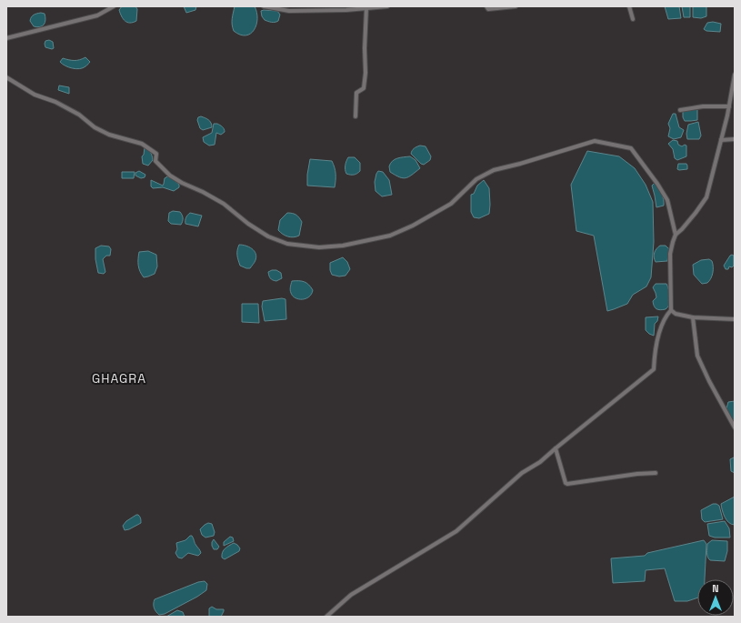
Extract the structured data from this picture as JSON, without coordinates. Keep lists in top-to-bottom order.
{
  "districts": ["GHAGRA"],
  "north": "top"
}
